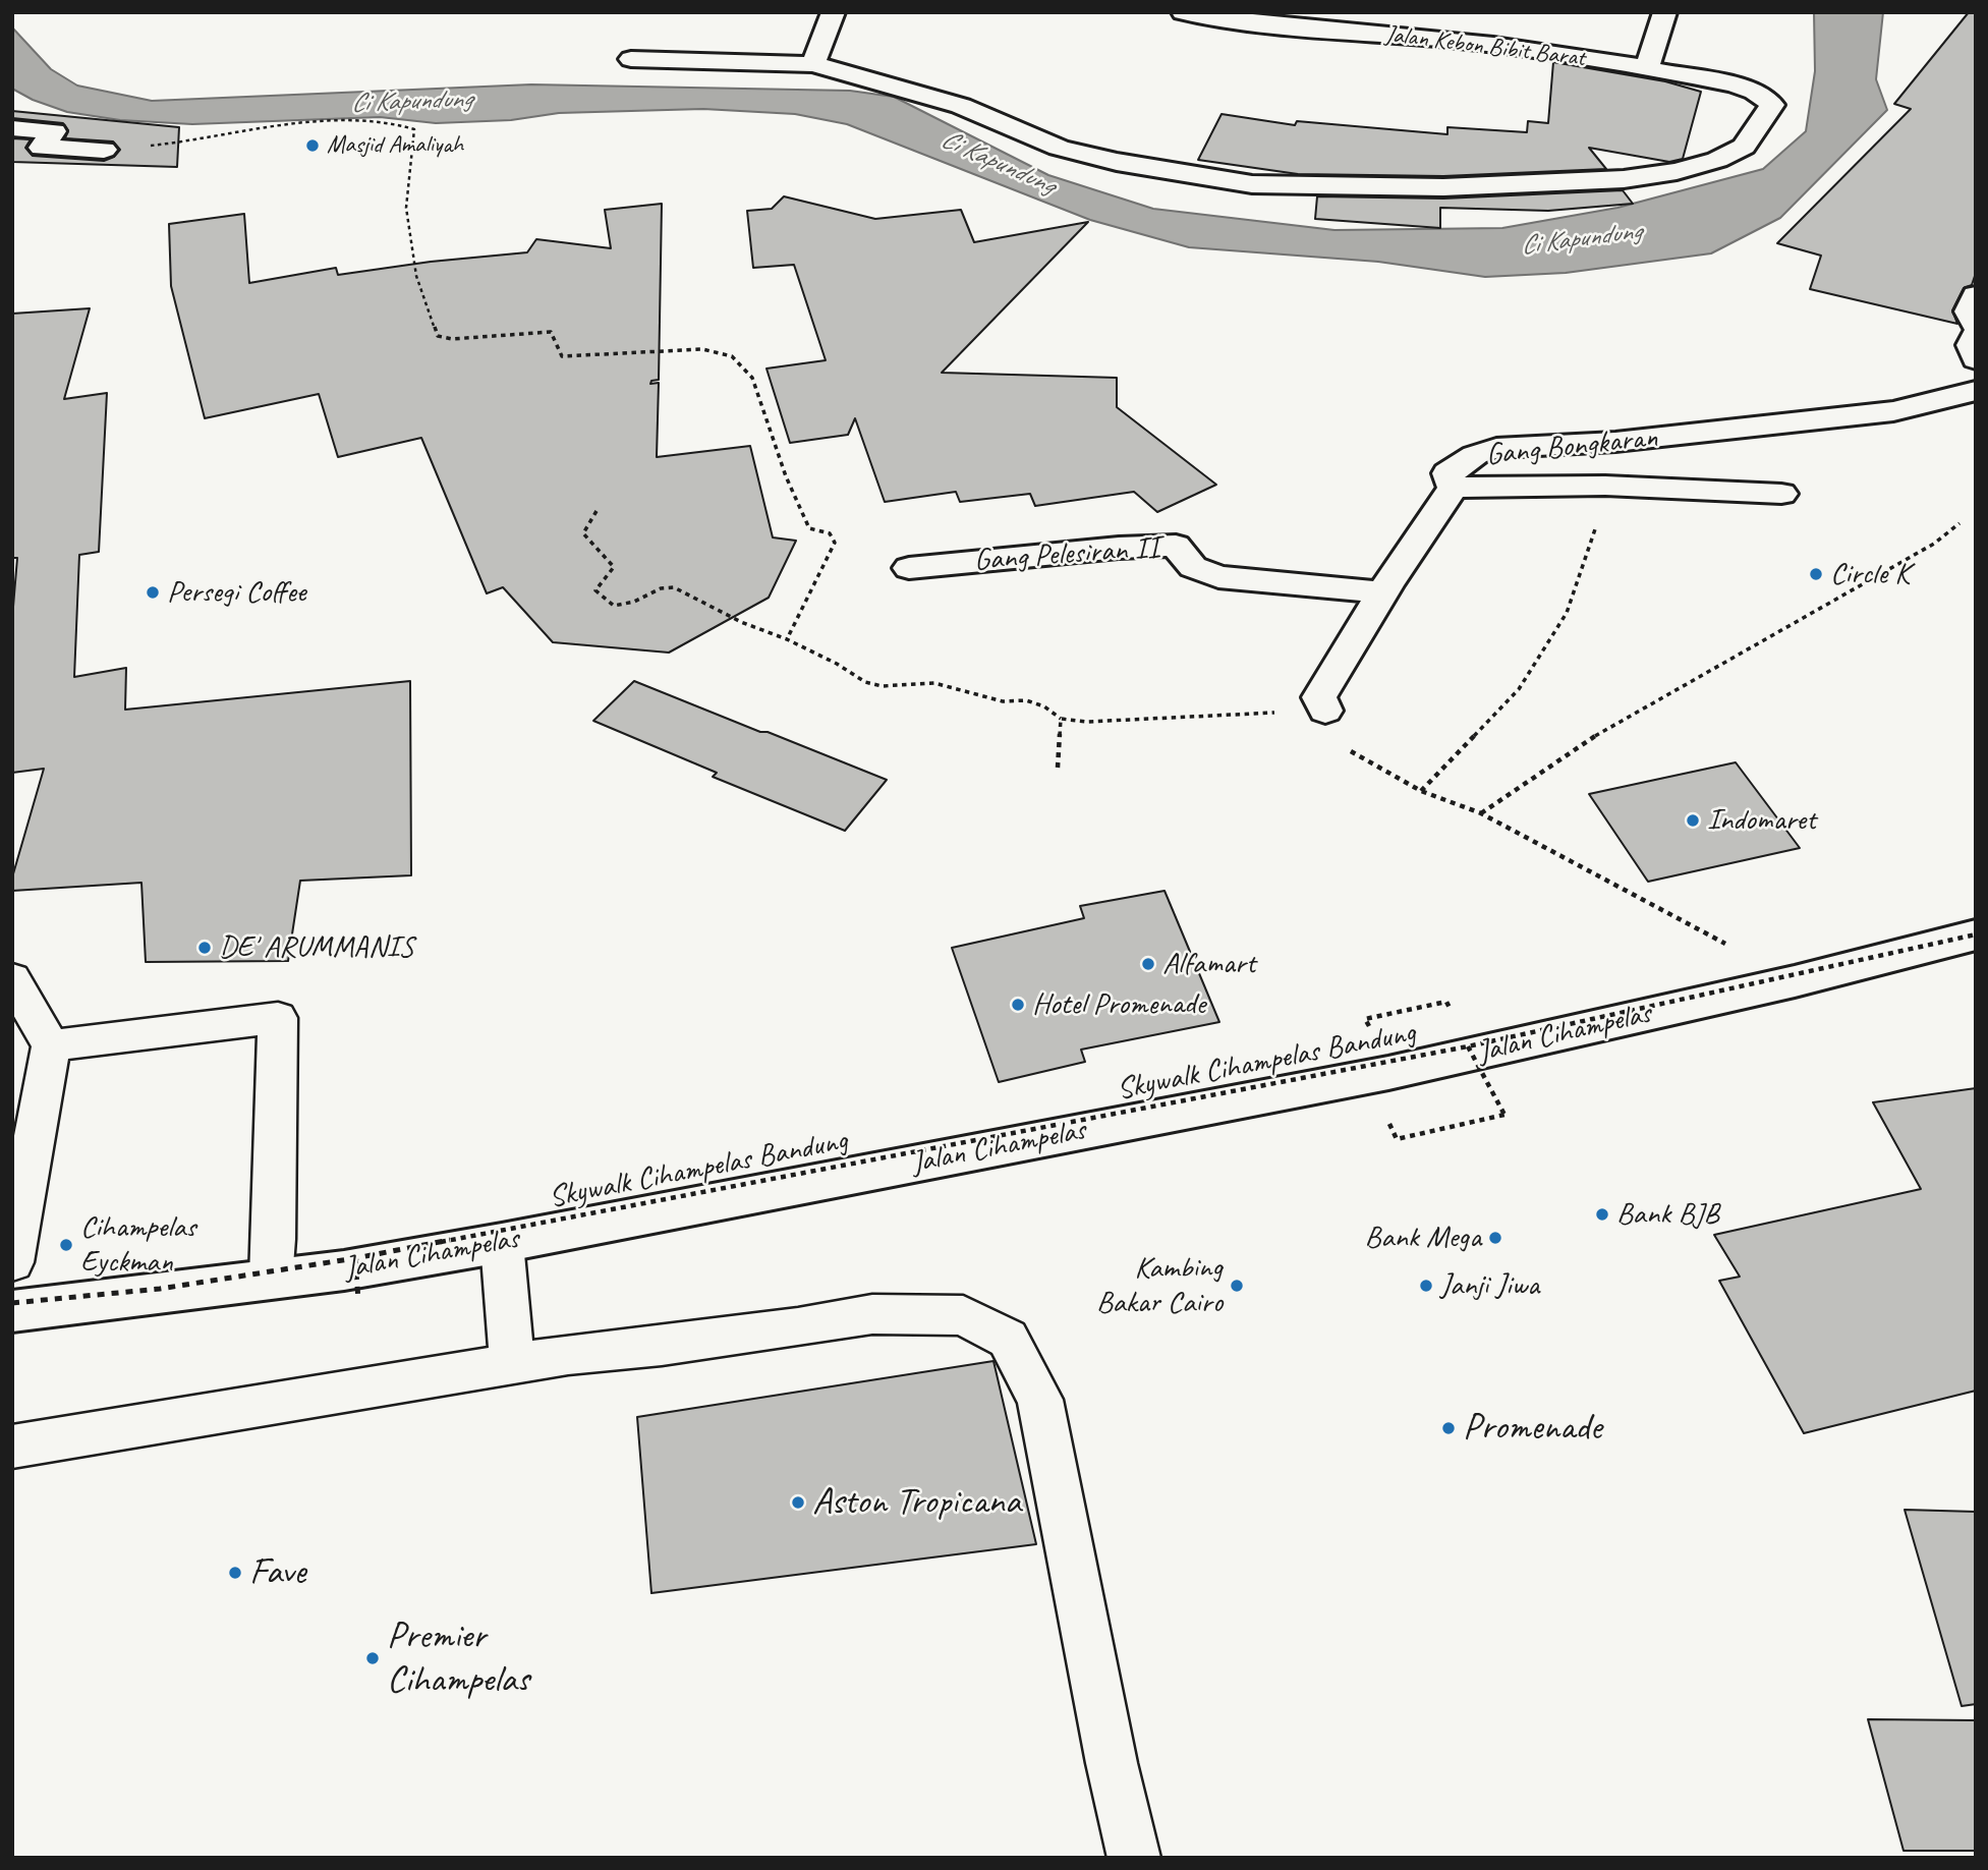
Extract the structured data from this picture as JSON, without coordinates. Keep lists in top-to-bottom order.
{
  "streets": {
    "street": [
      "Jalan Kebon Bibit Barat",
      "Gang Bongkaran",
      "Gang Pelesiran II",
      "Jalan Cihampelas"
    ],
    "path": ["Skywalk Cihampelas Bandung"]
  },
  "crossings": [
    ["Gang Bongkaran", "Gang Pelesiran II"],
    ["Jalan Cihampelas", "Skywalk Cihampelas Bandung"]
  ],
  "water": ["Ci Kapundung"],
  "places": [
    "Masjid Amaliyah",
    "Circle K",
    "Persegi Coffee",
    "Indomaret",
    "DE' ARUMMANIS",
    "Alfamart",
    "Hotel Promenade",
    "Bank BJB",
    "Bank Mega",
    "Cihampelas Eyckman",
    "Kambing Bakar Cairo",
    "Janji Jiwa",
    "Promenade",
    "Aston Tropicana",
    "Fave",
    "Premier Cihampelas"
  ]
}
